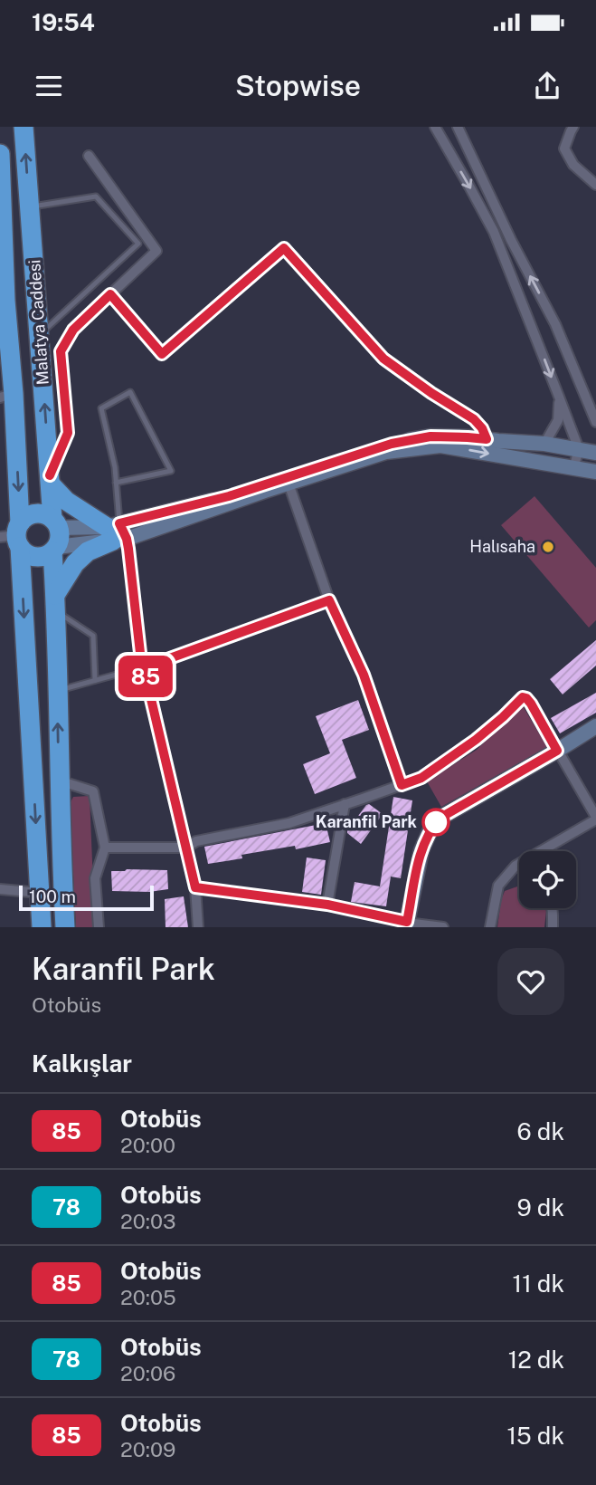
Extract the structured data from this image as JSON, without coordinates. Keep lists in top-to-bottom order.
{
  "streets": {
    "highway": ["Malatya Caddesi"]
  },
  "places": ["Halısaha", "Karanfil Park"],
  "lines": ["bus line 85"],
  "scale_bar": "100 m",
  "page": {
    "status": "19:54",
    "header": "Stopwise",
    "on_map": "85",
    "scale": "100 m",
    "heading": [
      ["Karanfil Park", "Otobüs"],
      "Kalkışlar"
    ],
    "list": [
      {
        "mark": "85",
        "name": "Otobüs",
        "note": "20:00",
        "value": "6 dk"
      },
      {
        "mark": "78",
        "name": "Otobüs",
        "note": "20:03",
        "value": "9 dk"
      },
      {
        "mark": "85",
        "name": "Otobüs",
        "note": "20:05",
        "value": "11 dk"
      },
      {
        "mark": "78",
        "name": "Otobüs",
        "note": "20:06",
        "value": "12 dk"
      },
      {
        "mark": "85",
        "name": "Otobüs",
        "note": "20:09",
        "value": "15 dk"
      }
    ]
  }
}
